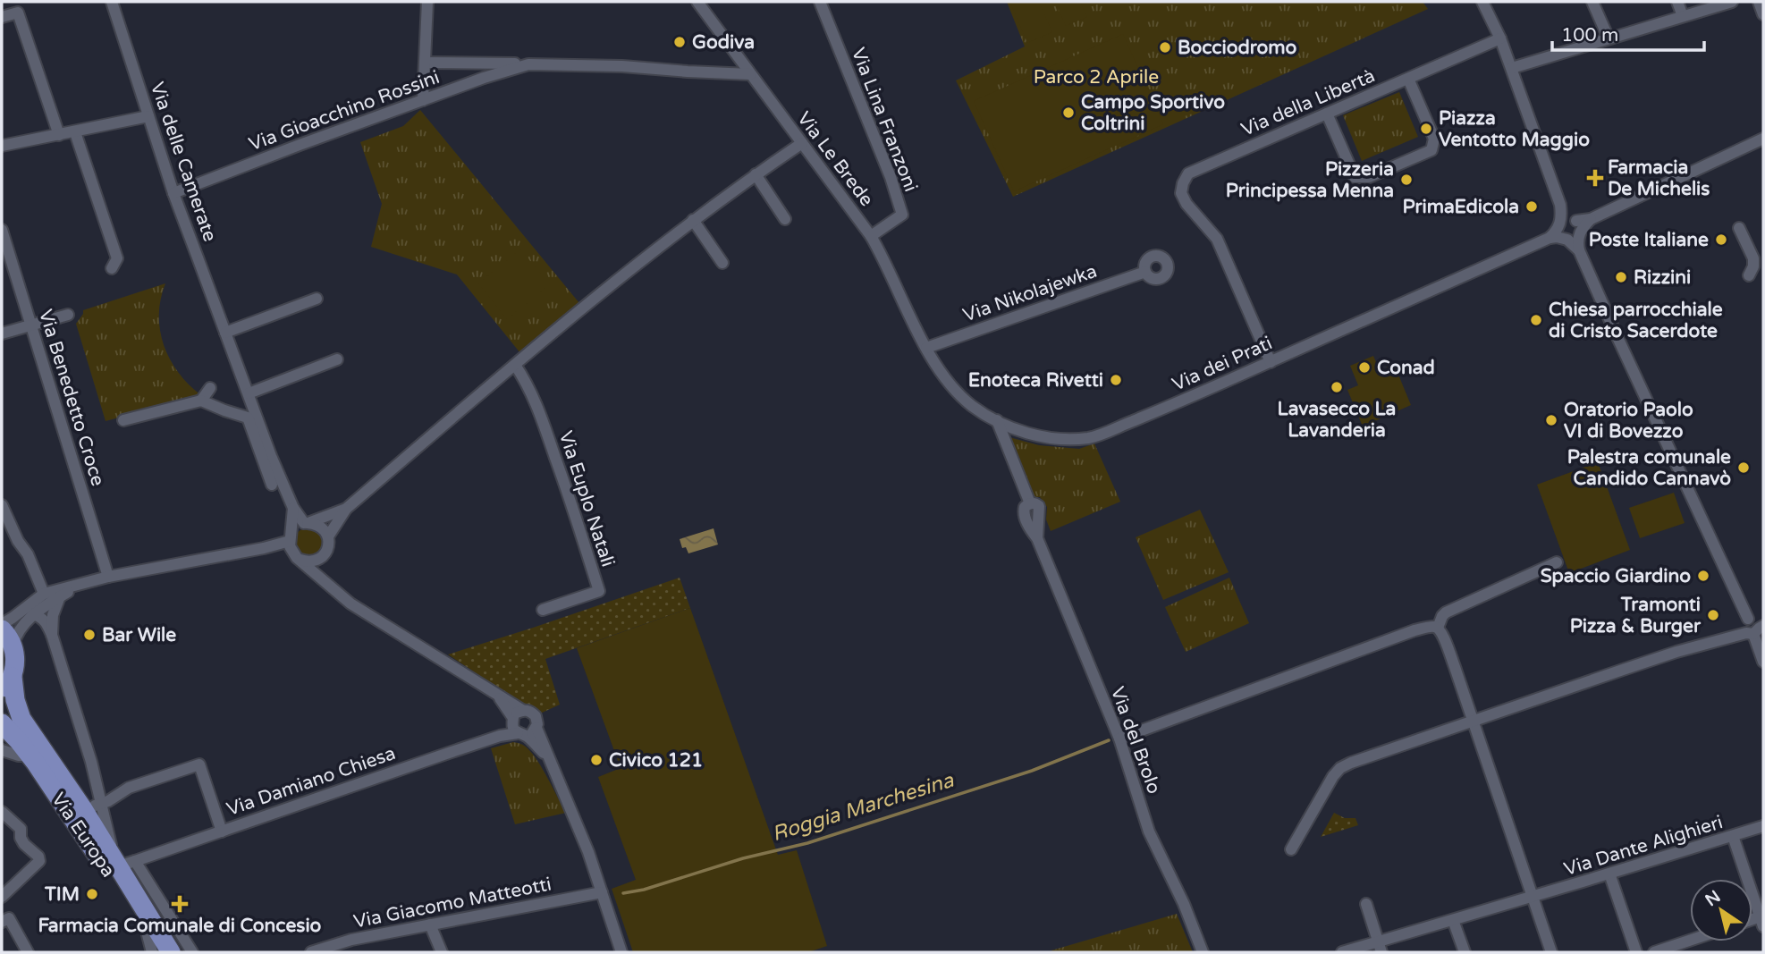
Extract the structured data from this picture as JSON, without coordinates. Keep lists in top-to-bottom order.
{
  "streets": {
    "main road": ["Via Europa"],
    "street": [
      "Via della Libertà",
      "Via Gioacchino Rossini",
      "Via Lina Franzoni",
      "Via Le Brede",
      "Via delle Camerate",
      "Via Nikolajewka",
      "Via dei Prati",
      "Via Benedetto Croce",
      "Via Euplo Natali",
      "Via del Brolo",
      "Via Damiano Chiesa",
      "Via Dante Alighieri",
      "Via Giacomo Matteotti"
    ]
  },
  "crossings": [
    ["Via della Libertà", "Via dei Prati"],
    ["Via Gioacchino Rossini", "Via Le Brede"],
    ["Via Gioacchino Rossini", "Via delle Camerate"],
    ["Via Lina Franzoni", "Via Le Brede"],
    ["Via Le Brede", "Via Nikolajewka"],
    ["Via Le Brede", "Via dei Prati"],
    ["Via Nikolajewka", "Via dei Prati"],
    ["Via dei Prati", "Via del Brolo"],
    ["Via Damiano Chiesa", "Via Europa"]
  ],
  "water": ["Roggia Marchesina"],
  "parks": ["Parco 2 Aprile"],
  "places": {
    "other": [
      "Godiva",
      "Bocciodromo",
      "Campo Sportivo Coltrini",
      "Piazza Ventotto Maggio",
      "Pizzeria Principessa Menna",
      "PrimaEdicola",
      "Poste Italiane",
      "Rizzini",
      "Chiesa parrocchiale di Cristo Sacerdote",
      "Conad",
      "Enoteca Rivetti",
      "Lavasecco La Lavanderia",
      "Oratorio Paolo VI di Bovezzo",
      "Palestra comunale Candido Cannavò",
      "Spaccio Giardino",
      "Tramonti Pizza & Burger",
      "Bar Wile",
      "Civico 121",
      "TIM"
    ],
    "health": ["Farmacia De Michelis", "Farmacia Comunale di Concesio"]
  },
  "scale_bar": "100 m",
  "north": "top left"
}
